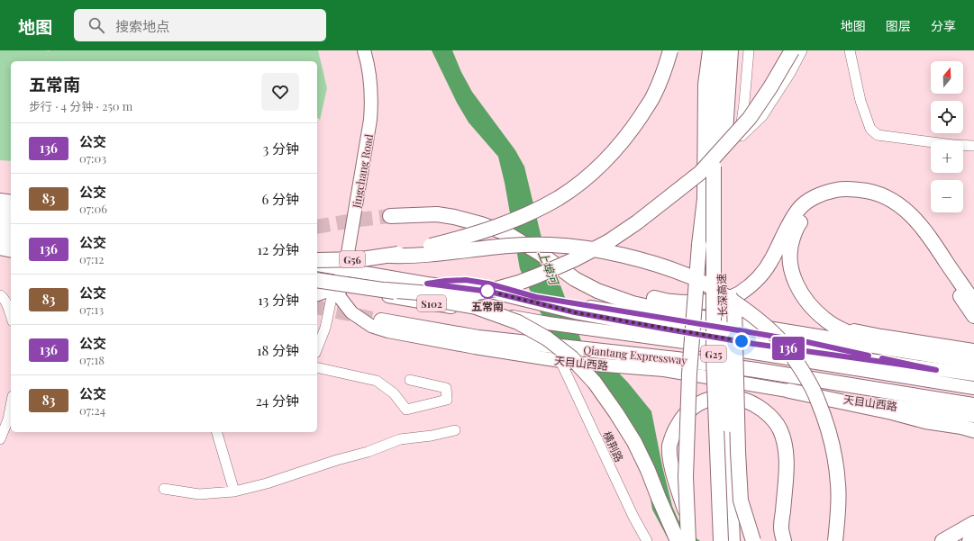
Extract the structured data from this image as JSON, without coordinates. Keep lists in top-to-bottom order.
{
  "streets": {
    "highway": [
      "G56",
      "长深高速",
      "G25",
      "Qiantang Expressway"
    ],
    "main road": ["Jingchang Road", "S102", "天目山西路"],
    "street": ["横荆路"]
  },
  "crossings": [
    ["Jingchang Road", "S102"],
    ["Jingchang Road", "天目山西路"],
    ["S102", "天目山西路"],
    ["天目山西路", "横荆路"]
  ],
  "water": ["上埠河"],
  "places": ["五常南"],
  "lines": ["bus line 136"],
  "north": "top",
  "page": {
    "header": "地图",
    "search": "搜索地点",
    "nav": ["地图", "图层", "分享"],
    "on_map": "136",
    "map_buttons": ["+", "−"],
    "heading": ["五常南", "步行 · 4 分钟 · 250 m"],
    "list": [
      {
        "mark": "136",
        "name": "公交",
        "note": "07:03",
        "value": "3 分钟"
      },
      {
        "mark": "83",
        "name": "公交",
        "note": "07:06",
        "value": "6 分钟"
      },
      {
        "mark": "136",
        "name": "公交",
        "note": "07:12",
        "value": "12 分钟"
      },
      {
        "mark": "83",
        "name": "公交",
        "note": "07:13",
        "value": "13 分钟"
      },
      {
        "mark": "136",
        "name": "公交",
        "note": "07:18",
        "value": "18 分钟"
      },
      {
        "mark": "83",
        "name": "公交",
        "note": "07:24",
        "value": "24 分钟"
      }
    ]
  }
}
